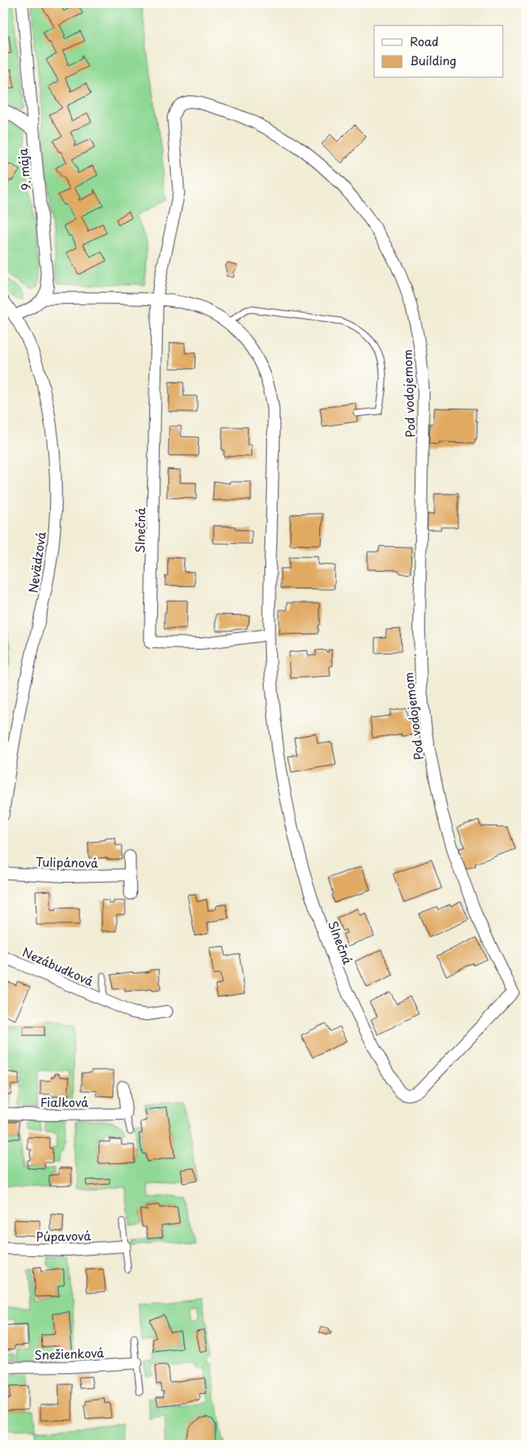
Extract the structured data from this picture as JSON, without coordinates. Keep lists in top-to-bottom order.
{
  "streets": {
    "street": [
      "9. mája",
      "Pod vodojemom",
      "Slnečná",
      "Nevädzová",
      "Tulipánová",
      "Nezábudková",
      "Fialková",
      "Púpavová",
      "Snežienková"
    ]
  },
  "crossings": [
    ["9. mája", "Slnečná"],
    ["Pod vodojemom", "Slnečná"]
  ],
  "legend": ["Road", "Building"]
}
